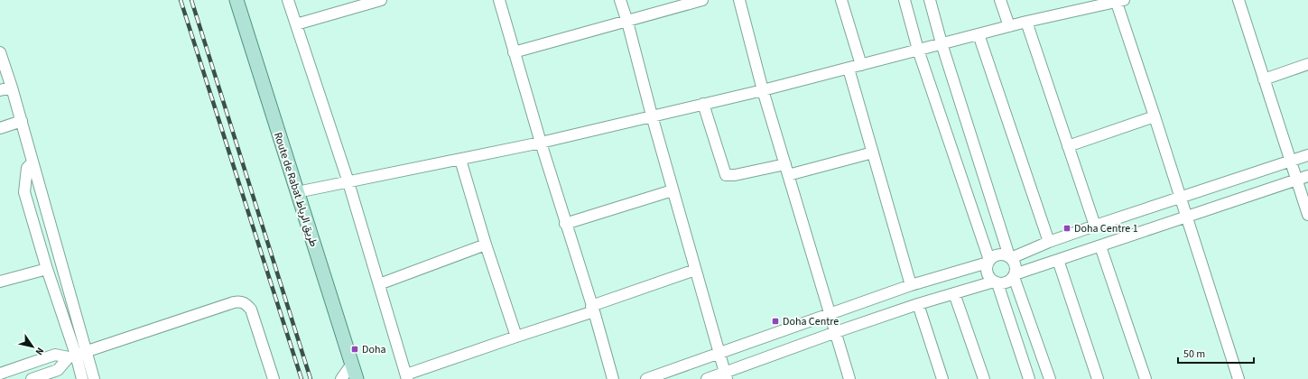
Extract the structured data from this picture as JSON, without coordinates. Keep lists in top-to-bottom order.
{
  "streets": {
    "main road": ["Route de Rabat طريق الرباط"]
  },
  "places": {
    "transit": ["Doha Centre 1", "Doha Centre", "Doha"]
  },
  "scale_bar": "50 m",
  "north": "bottom right"
}
